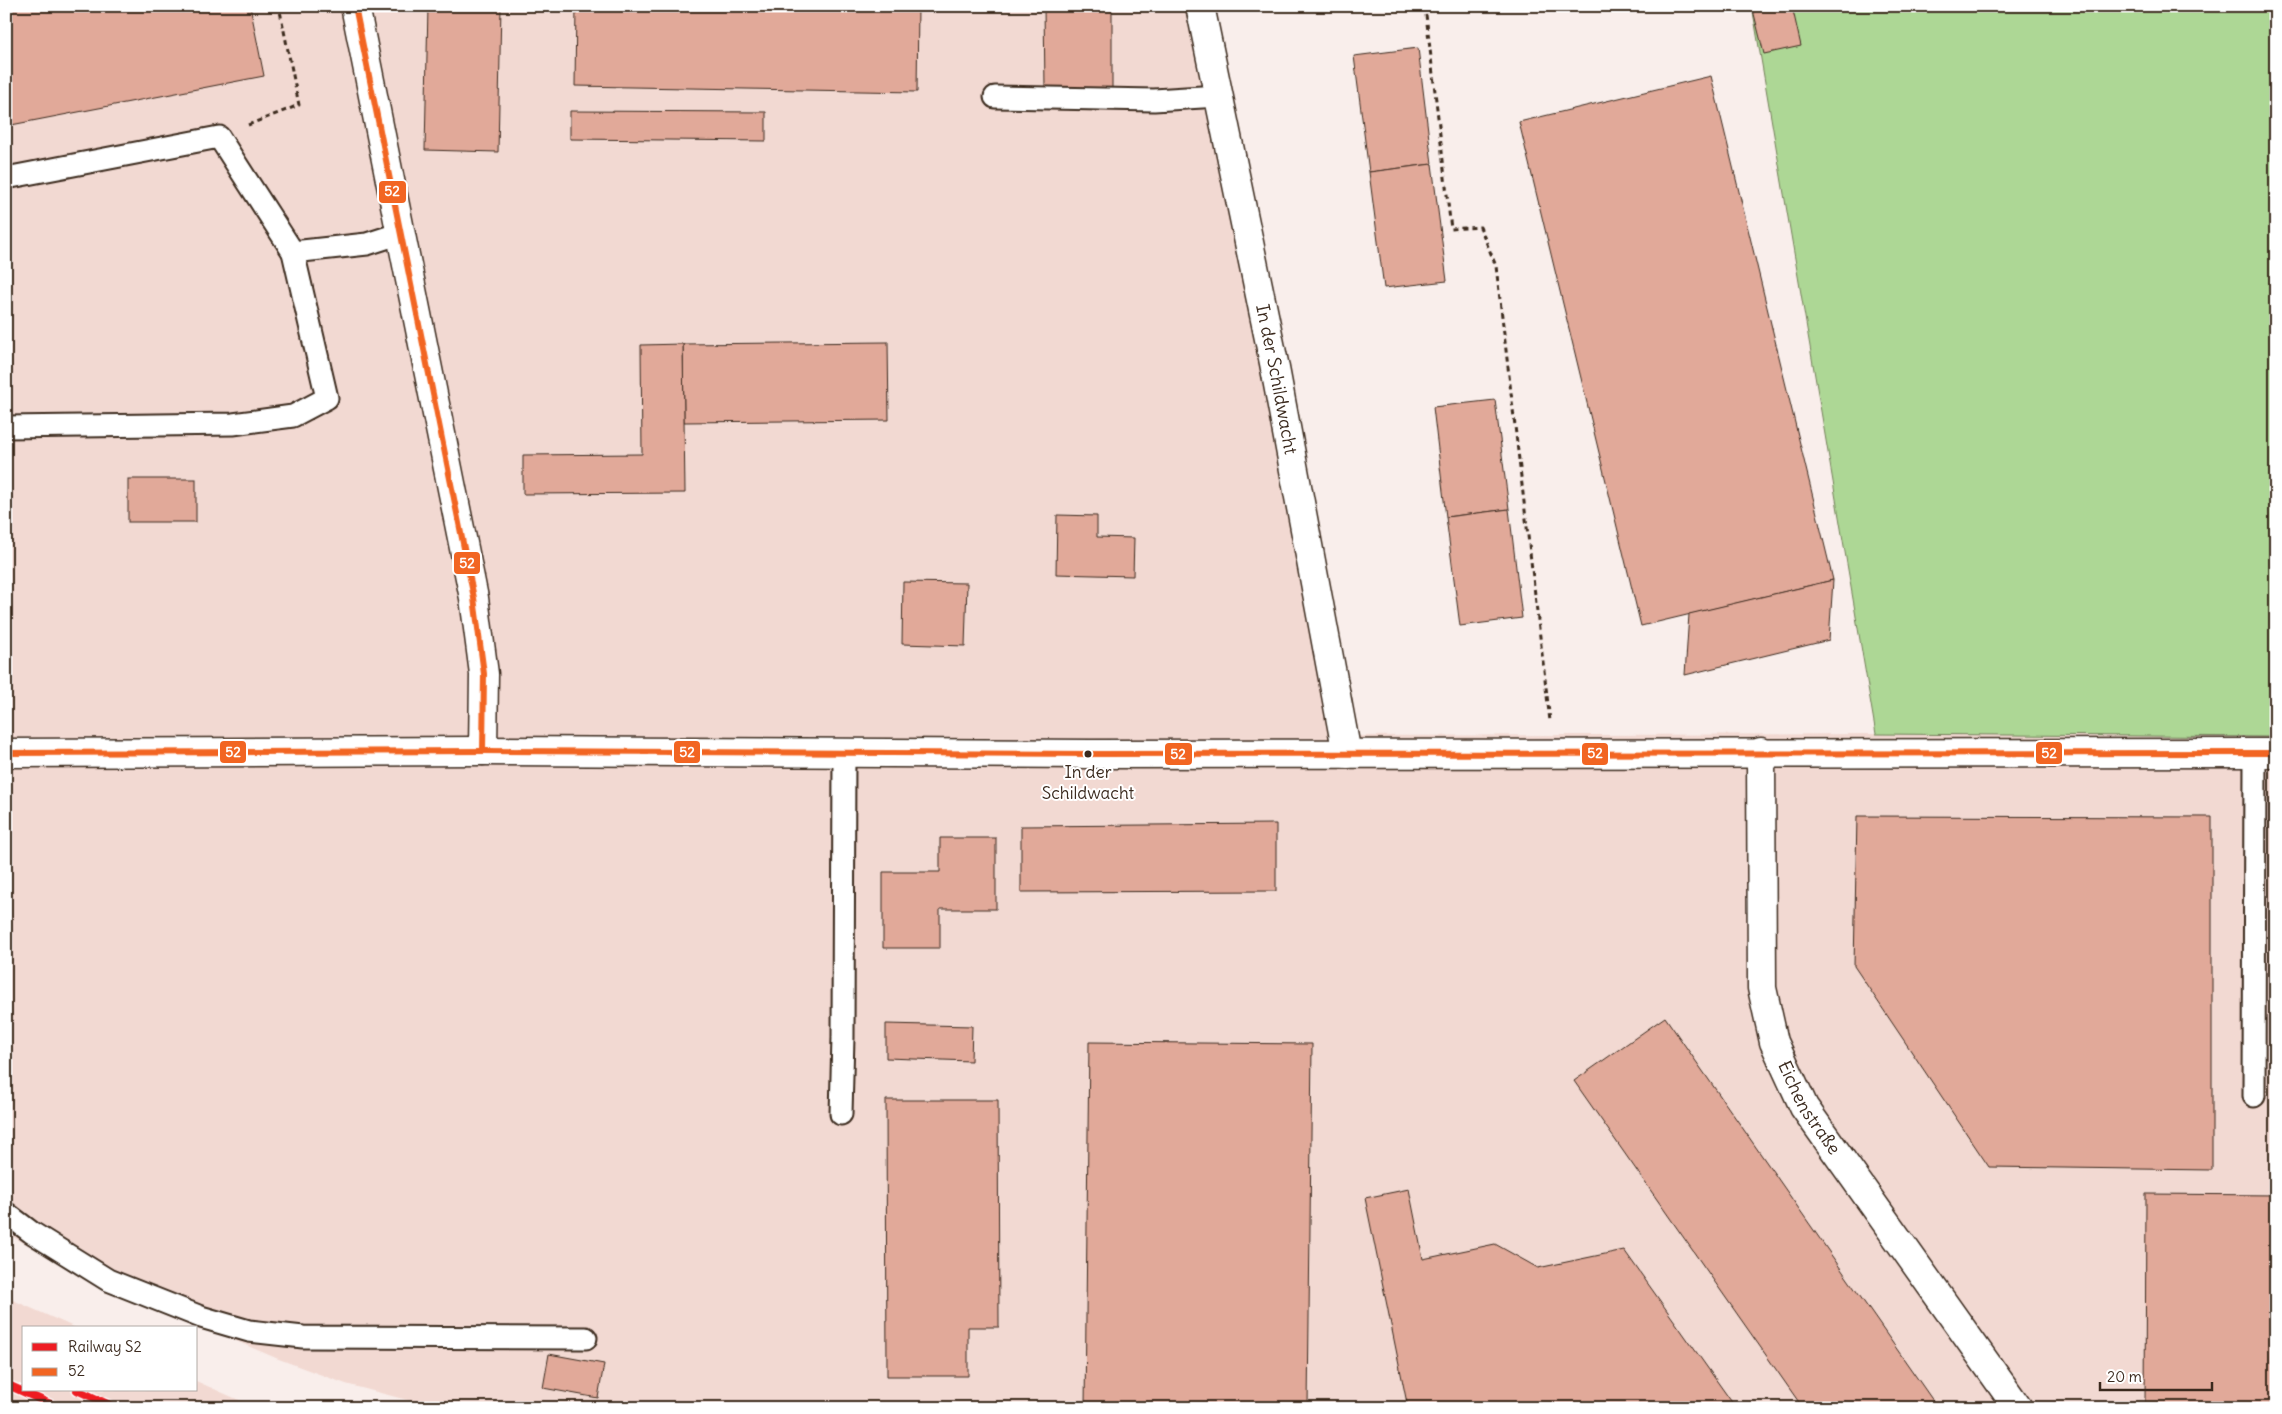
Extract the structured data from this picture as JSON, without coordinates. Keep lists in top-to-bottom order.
{
  "streets": {
    "street": ["In der Schildwacht", "Eichenstraße"]
  },
  "places": ["In der Schildwacht"],
  "lines": ["transit line 52", "rail line S2"],
  "legend": ["Railway S2", "52"],
  "scale_bar": "20 m"
}
